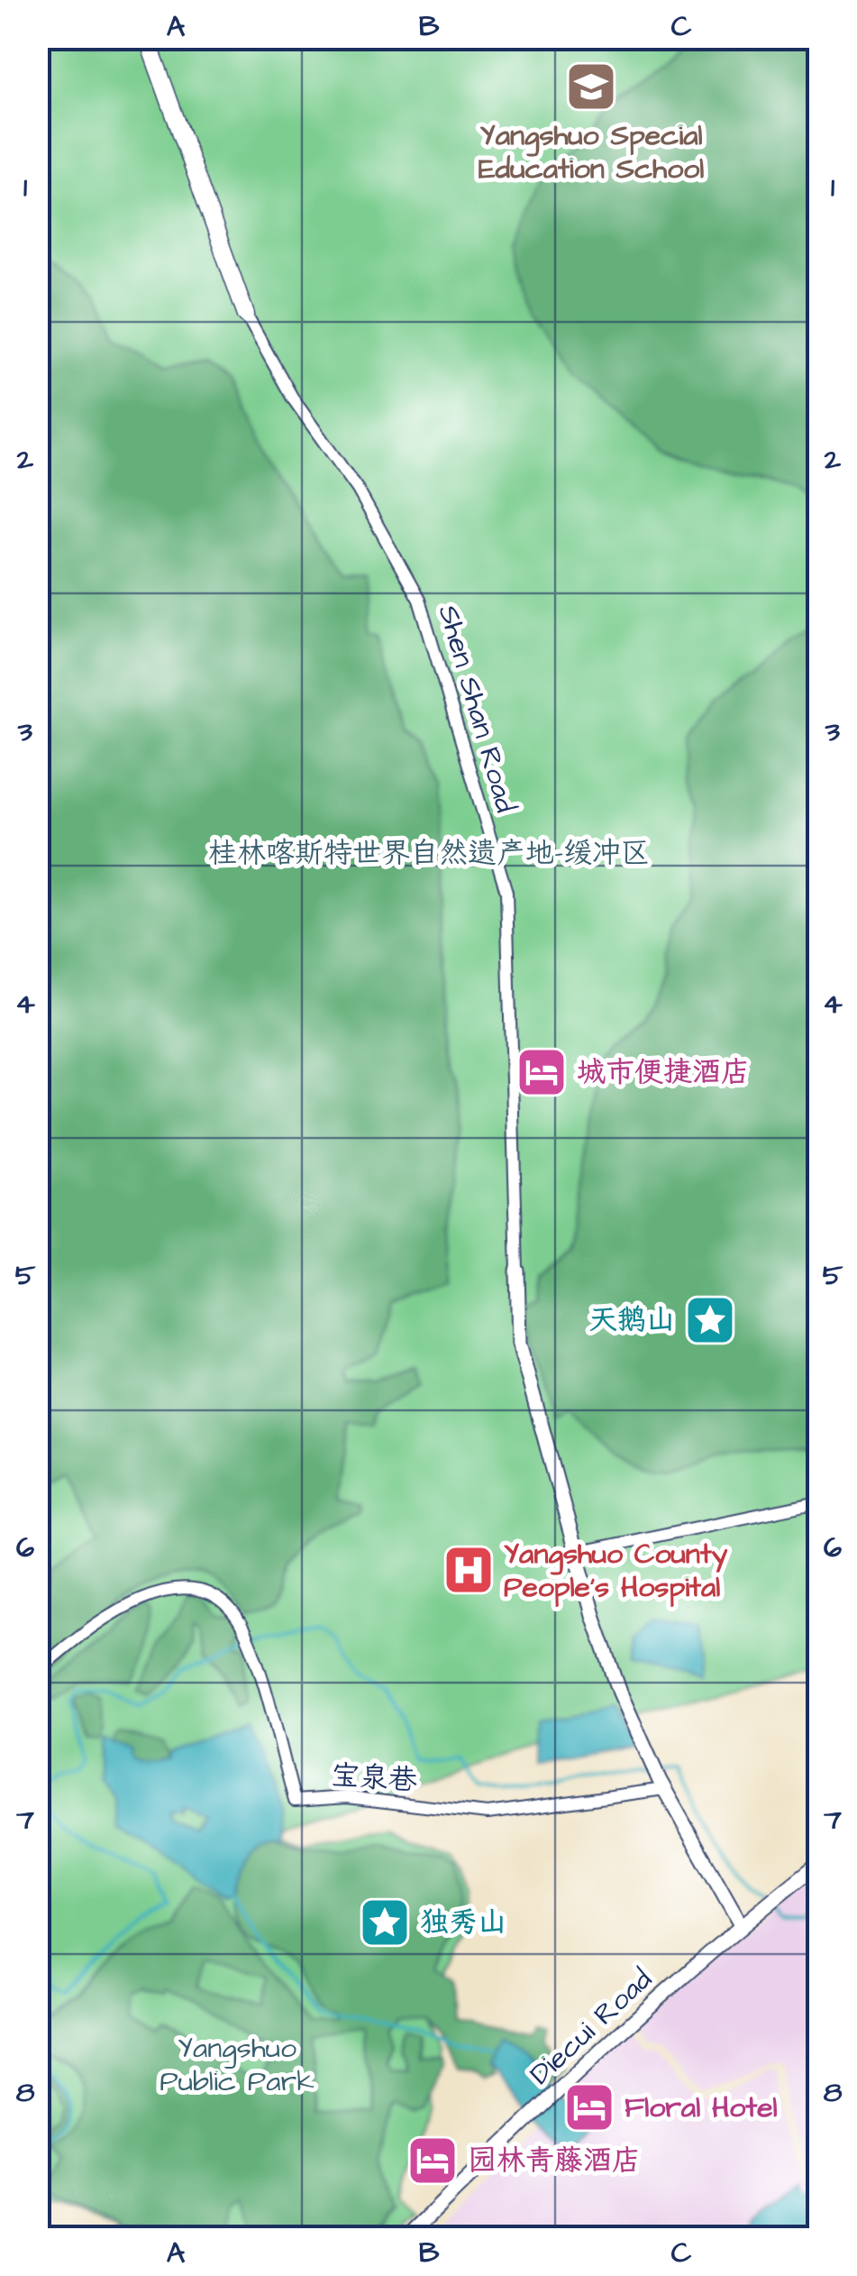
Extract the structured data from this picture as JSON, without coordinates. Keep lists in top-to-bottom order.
{
  "streets": {
    "street": ["Shen Shan Road", "宝泉巷", "Diecui Road"]
  },
  "parks": ["桂林喀斯特世界自然遗产地-缓冲区", "Yangshuo Public Park"],
  "places": {
    "school or university": ["Yangshuo Special Education School"],
    "hotel": ["城市便捷酒店", "Floral Hotel", "园林青藤酒店"],
    "place": ["天鹅山", "独秀山"],
    "hospital": ["Yangshuo County People's Hospital"]
  },
  "grid": {
    "columns": ["A", "B", "C"],
    "rows": [
      "1",
      "2",
      "3",
      "4",
      "5",
      "6",
      "7",
      "8"
    ]
  }
}
